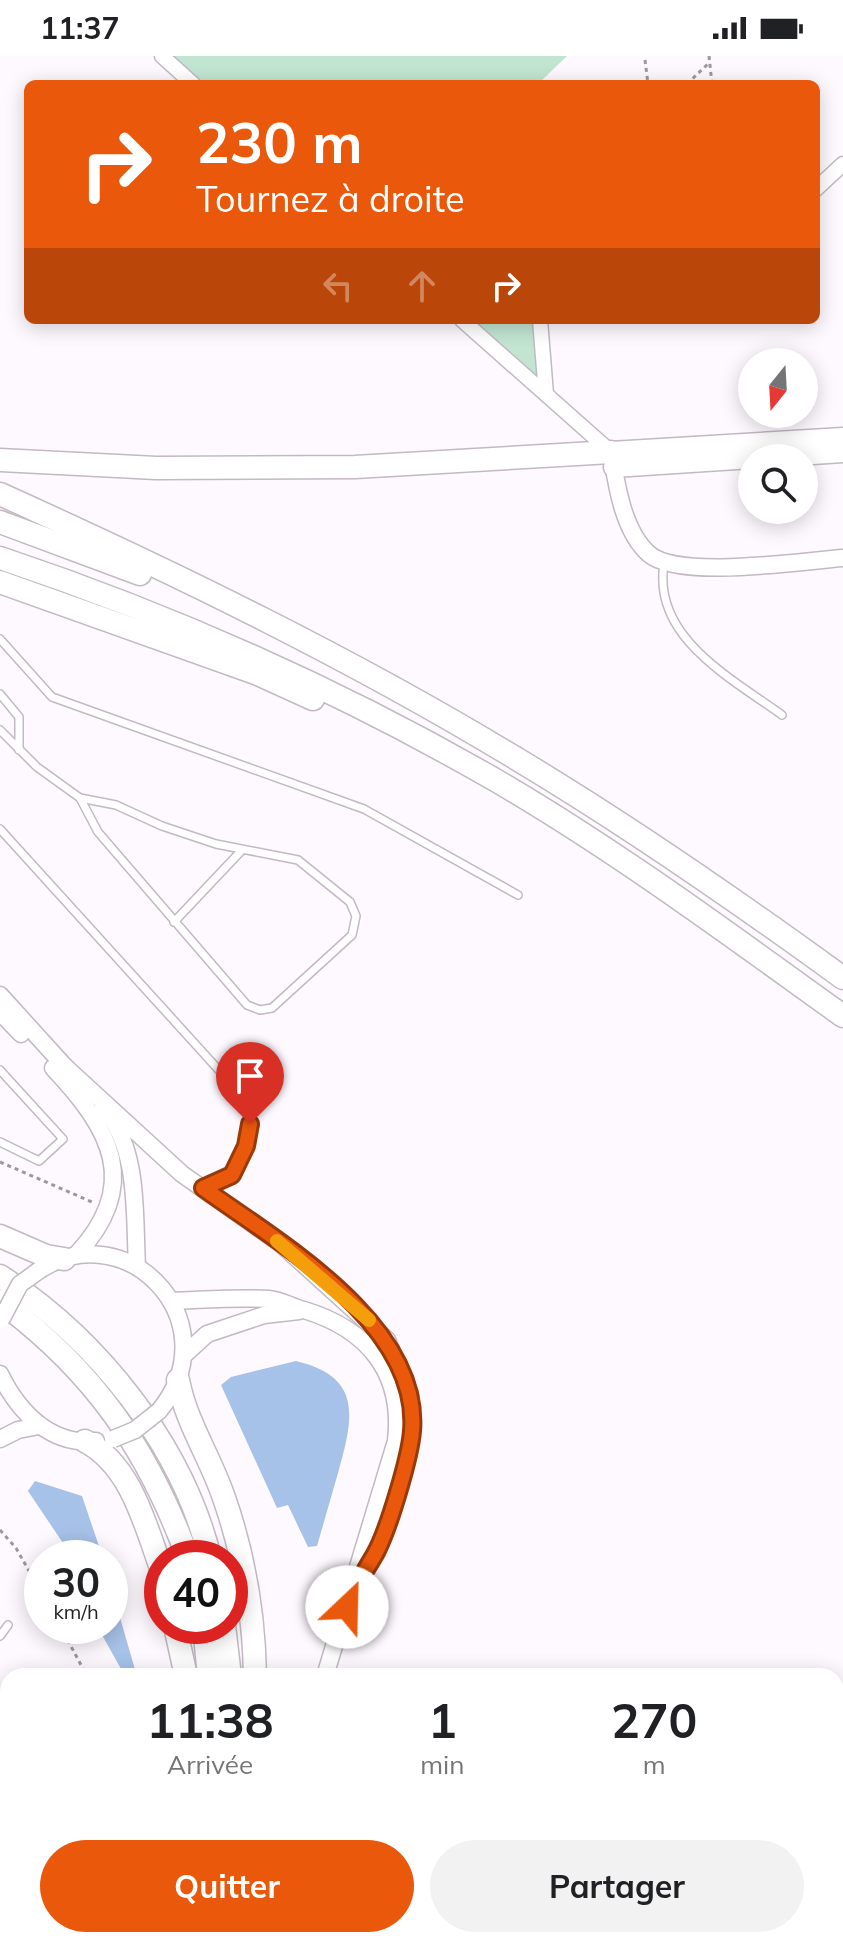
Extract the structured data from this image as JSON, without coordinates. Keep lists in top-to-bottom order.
{
  "north": "bottom",
  "page": {
    "status": "11:37",
    "turn": ["230 m", "Tournez à droite"],
    "speed": "30 km/h",
    "limit": "40",
    "eta": [
      "11:38",
      "Arrivée",
      "1",
      "min",
      "270",
      "m"
    ],
    "buttons": ["Quitter", "Partager"]
  }
}
